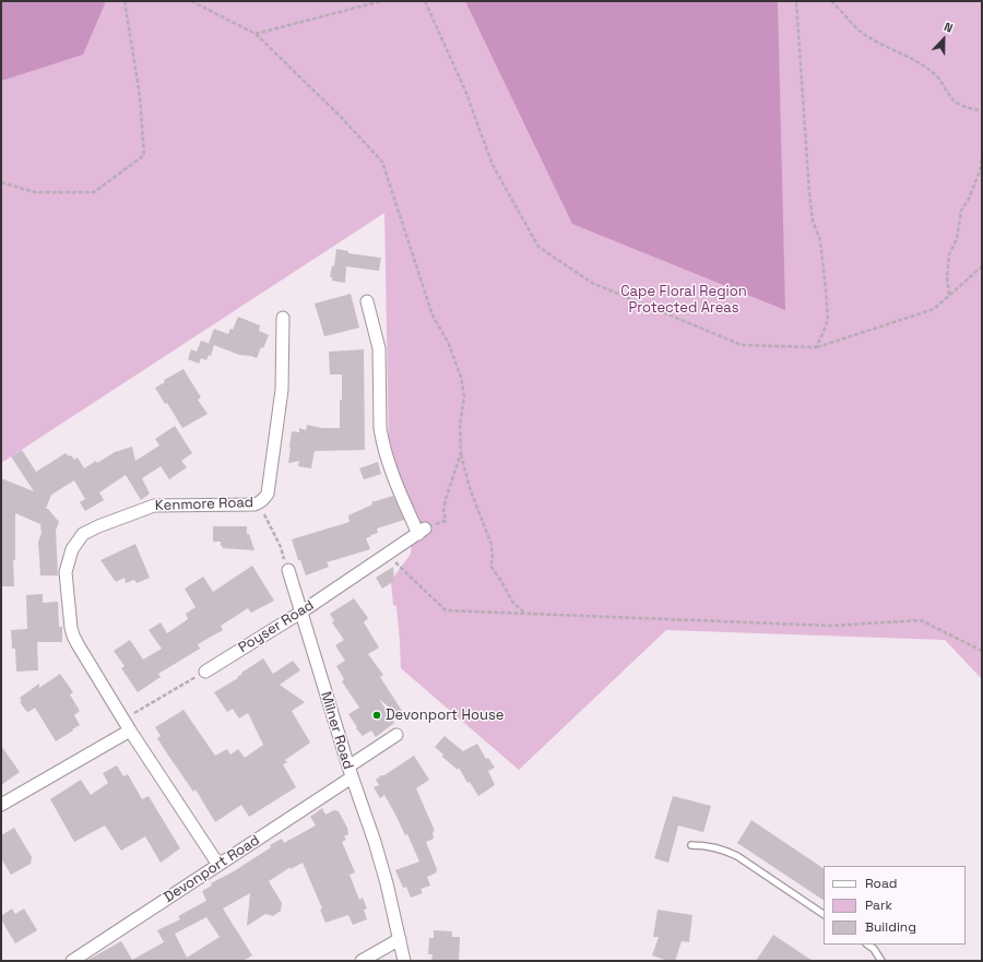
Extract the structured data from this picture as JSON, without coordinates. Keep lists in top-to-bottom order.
{
  "streets": {
    "street": [
      "Kenmore Road",
      "Poyser Road",
      "Milner Road",
      "Devonport Road"
    ]
  },
  "crossings": [
    ["Kenmore Road", "Devonport Road"],
    ["Poyser Road", "Milner Road"],
    ["Milner Road", "Devonport Road"]
  ],
  "parks": ["Cape Floral Region Protected Areas"],
  "places": ["Devonport House"],
  "legend": ["Road", "Park", "Building"],
  "north": "top"
}
